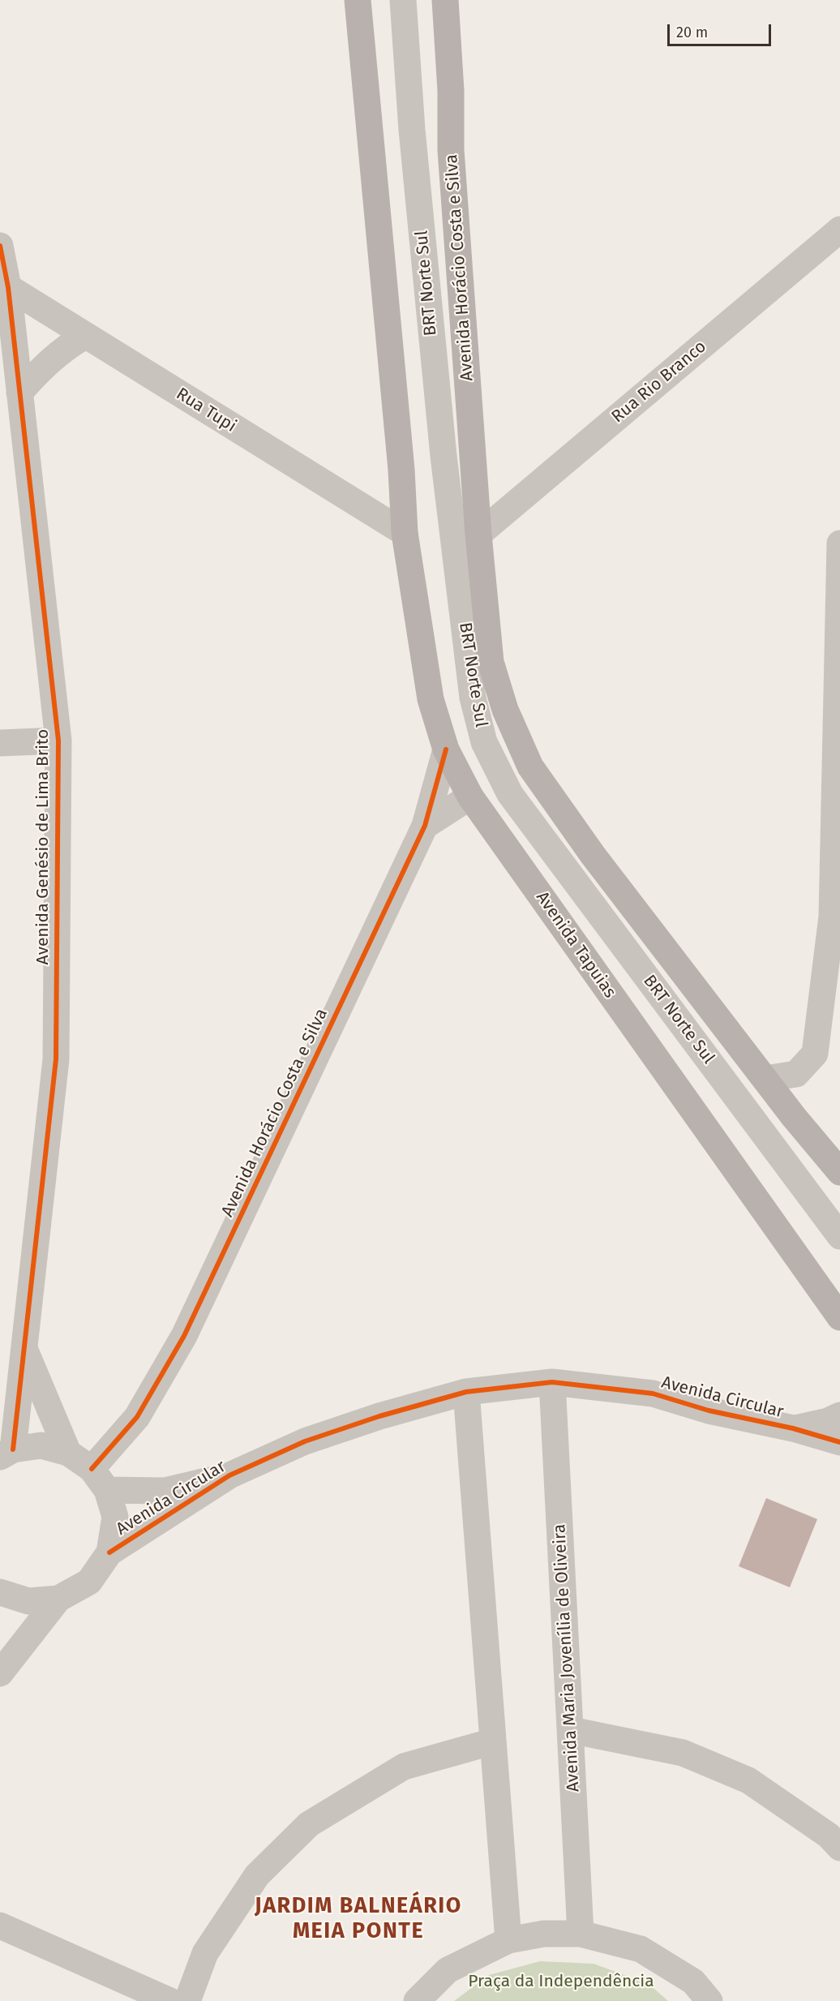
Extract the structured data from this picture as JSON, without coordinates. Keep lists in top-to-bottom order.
{
  "streets": {
    "main road": ["Avenida Horácio Costa e Silva", "Avenida Tapuias"],
    "street": [
      "BRT Norte Sul",
      "Rua Rio Branco",
      "Rua Tupi",
      "Avenida Genésio de Lima Brito",
      "Avenida Circular",
      "Avenida Maria Jovenília de Oliveira"
    ]
  },
  "crossings": [
    ["Avenida Horácio Costa e Silva", "Rua Rio Branco"],
    ["Avenida Horácio Costa e Silva", "Avenida Tapuias"],
    ["Rua Tupi", "Avenida Genésio de Lima Brito"],
    ["Rua Tupi", "Avenida Tapuias"],
    ["Avenida Circular", "Avenida Maria Jovenília de Oliveira"]
  ],
  "districts": ["JARDIM BALNEÁRIO MEIA PONTE"],
  "parks": ["Praça da Independência"],
  "scale_bar": "20 m"
}
